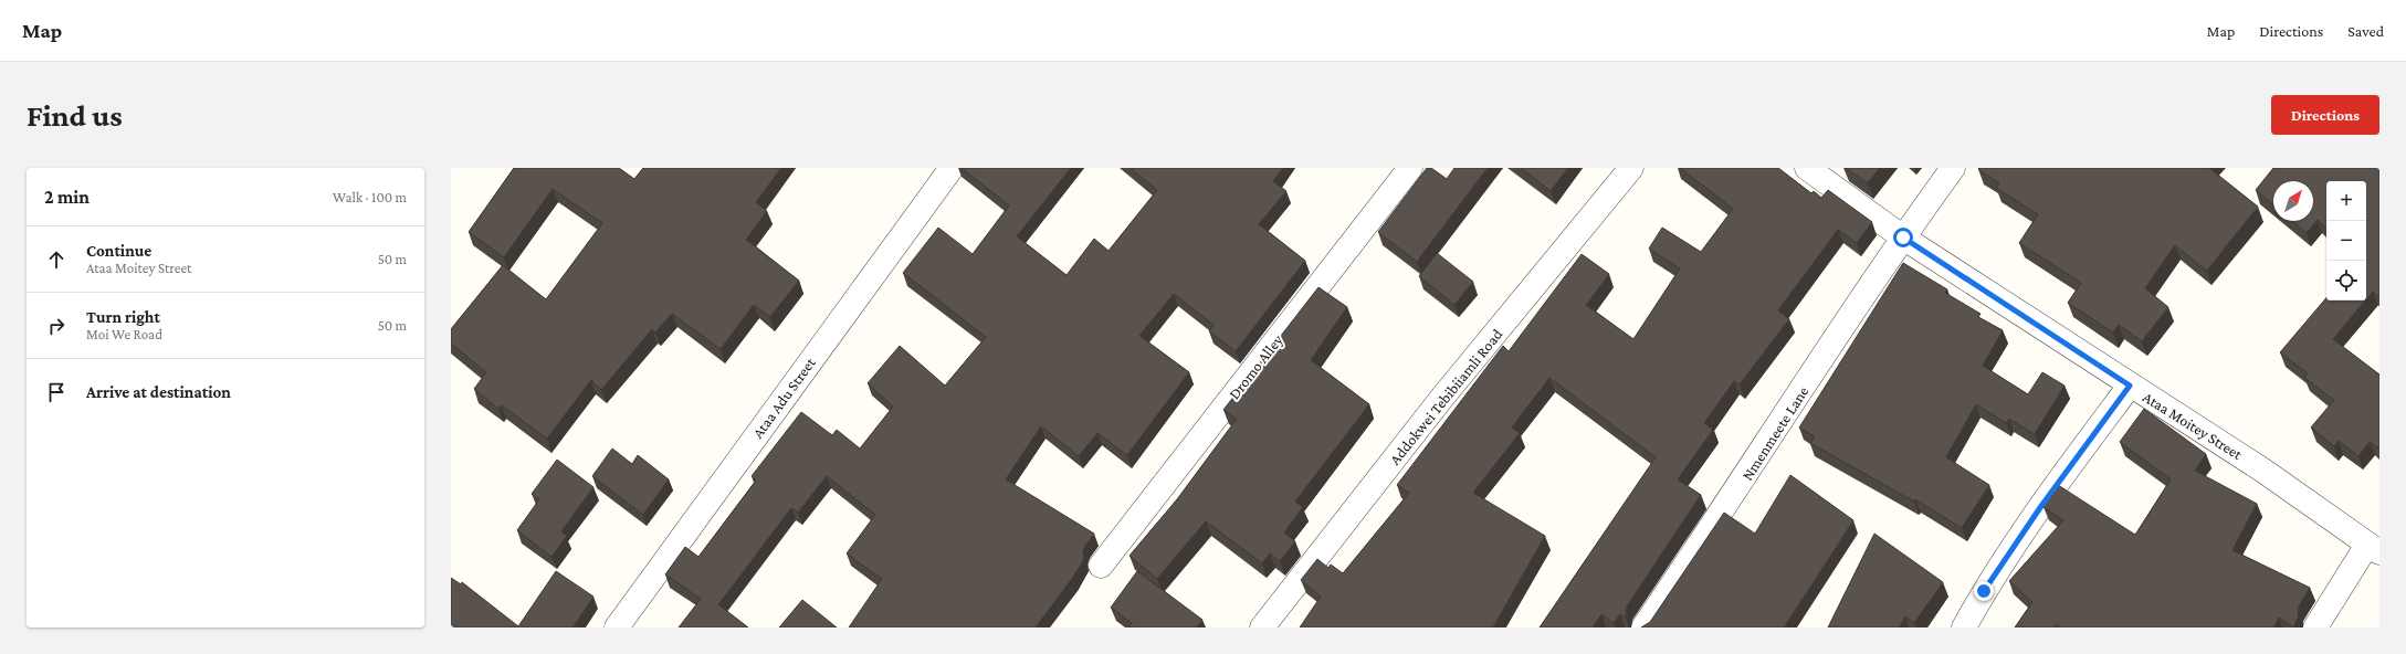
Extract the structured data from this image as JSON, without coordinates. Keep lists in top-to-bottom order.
{
  "streets": {
    "street": [
      "Dromo Alley",
      "Addokwei Tebibiiamli Road",
      "Ataa Adu Street",
      "Ataa Moitey Street",
      "Nmenmeete Lane"
    ]
  },
  "crossings": [
    ["Ataa Moitey Street", "Nmenmeete Lane"]
  ],
  "north": "top right",
  "page": {
    "header": "Map",
    "nav": ["Map", "Directions", "Saved"],
    "buttons": "Directions",
    "title": "Find us",
    "heading": ["2 min", "Walk · 100 m"],
    "map_buttons": ["+", "−"],
    "list": [
      ["Continue", "Ataa Moitey Street", "50 m"],
      ["Turn right", "Moi We Road", "50 m"],
      "Arrive at destination"
    ]
  }
}
